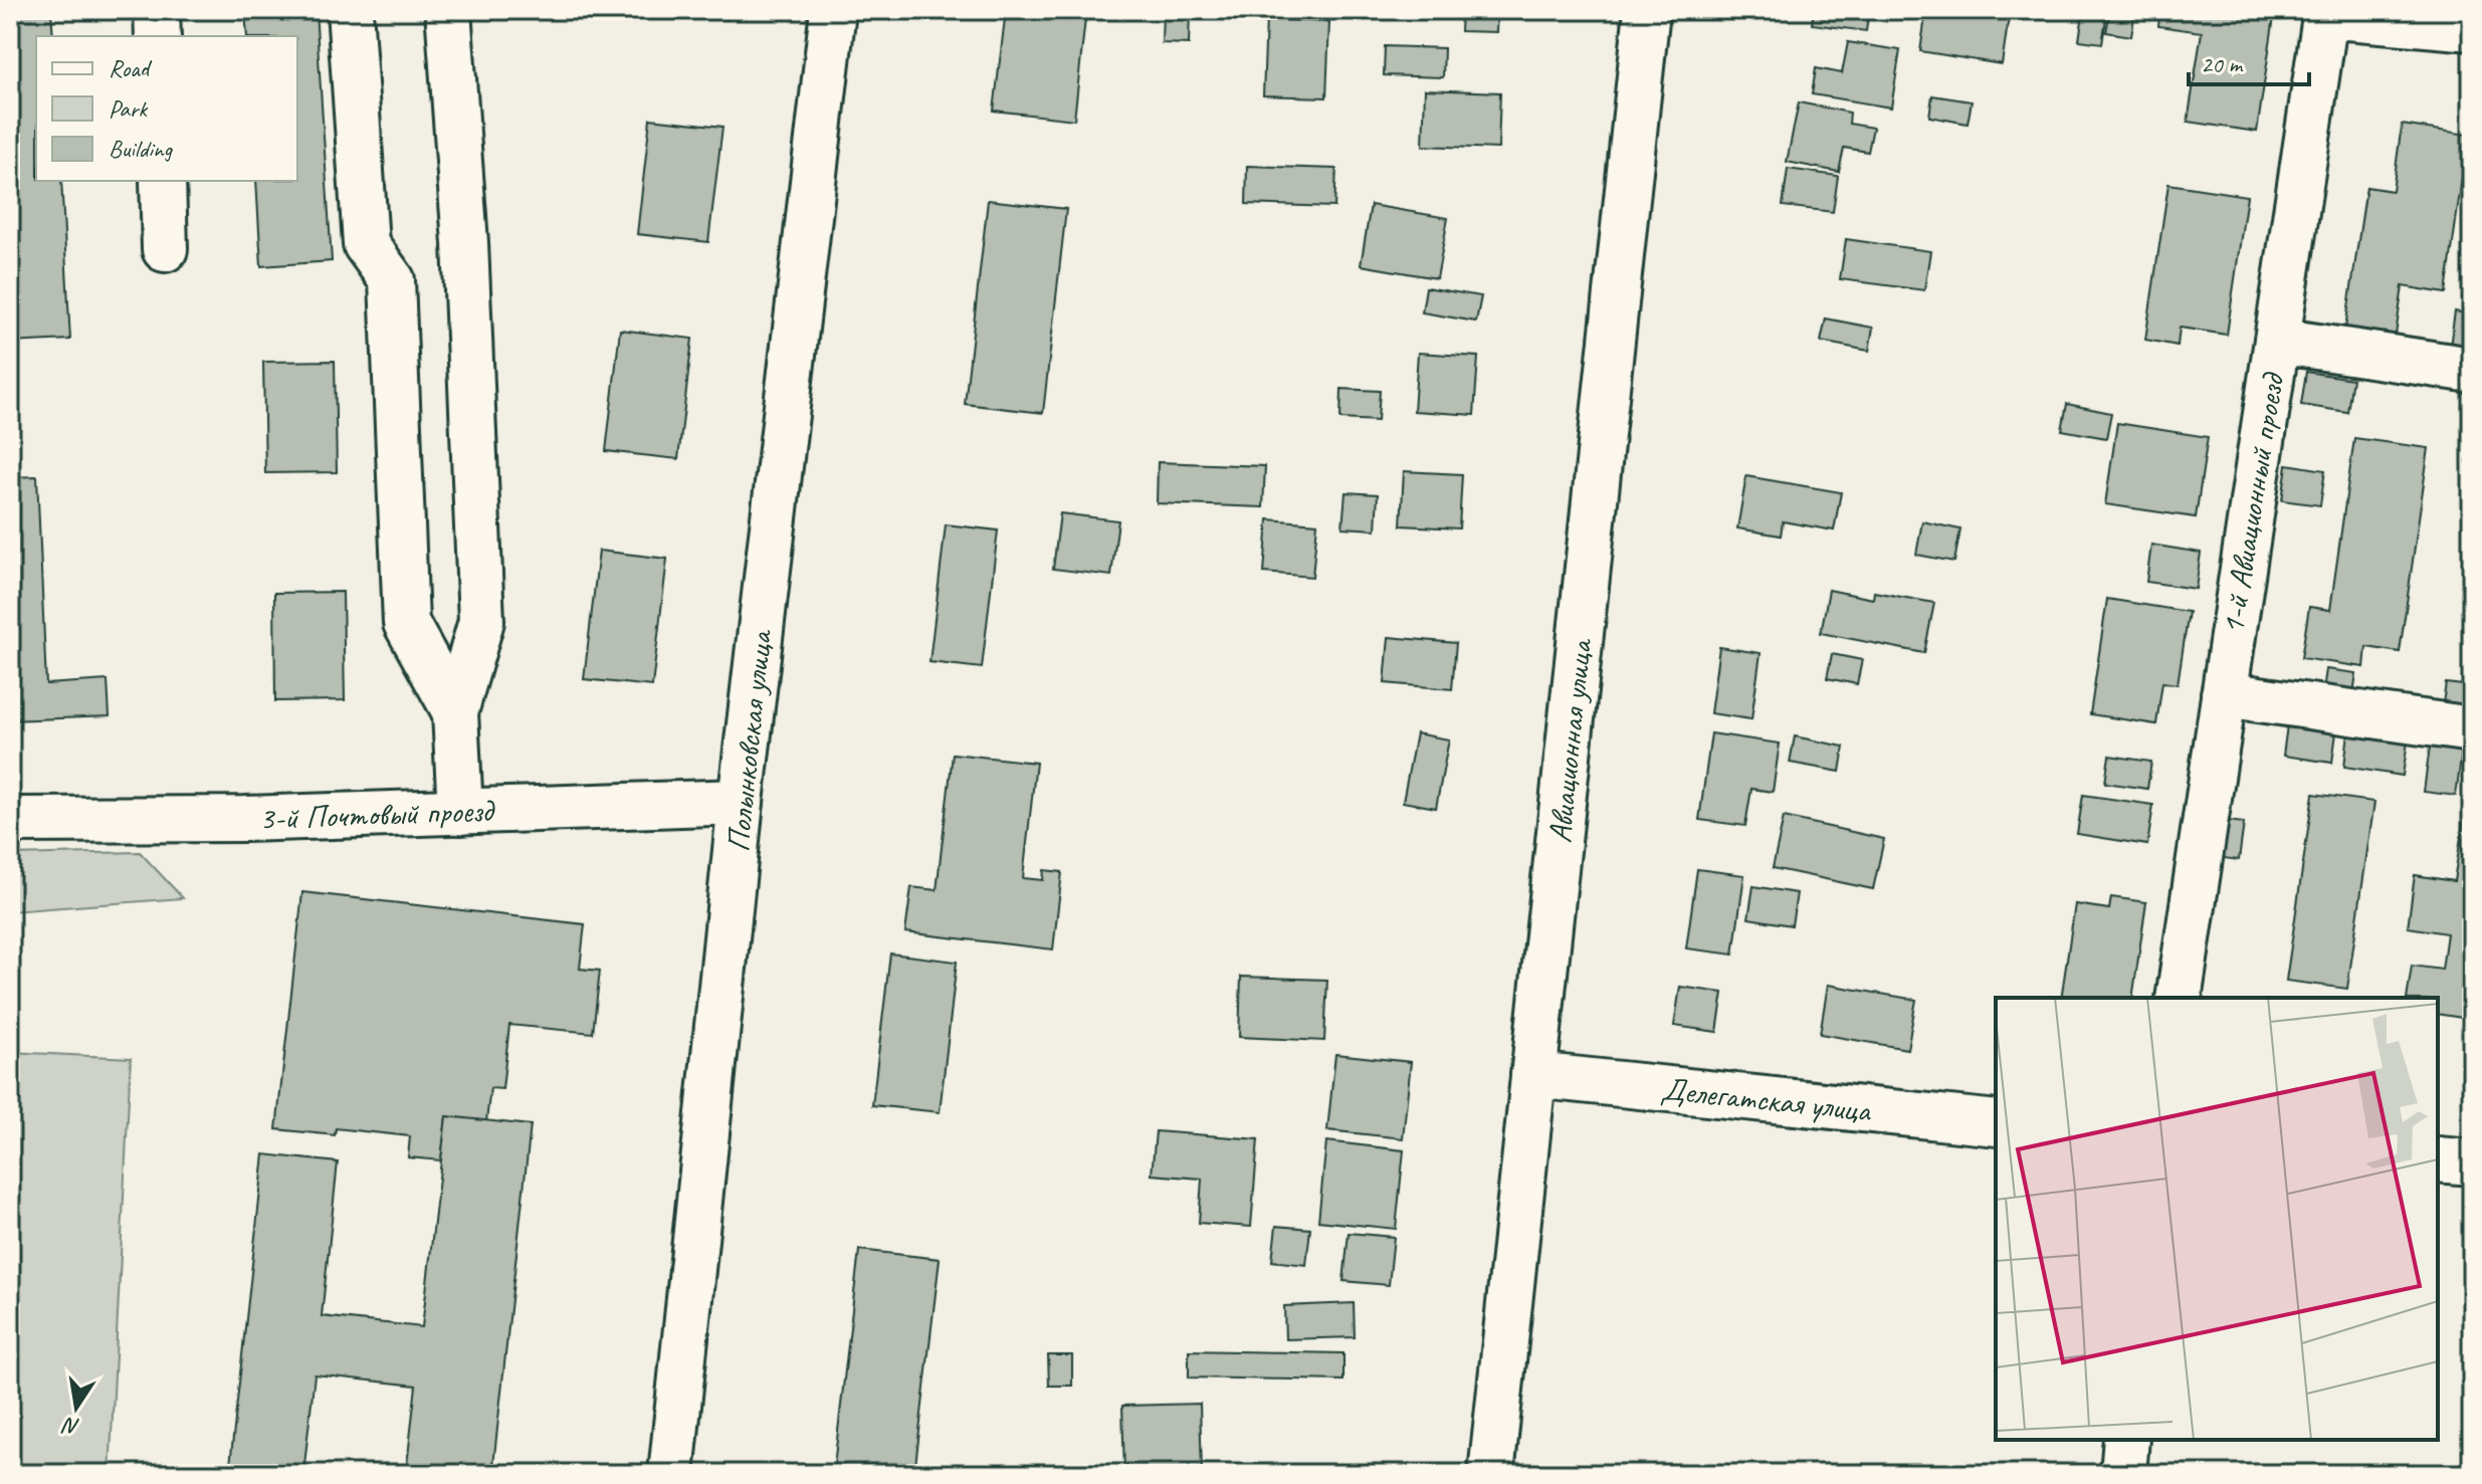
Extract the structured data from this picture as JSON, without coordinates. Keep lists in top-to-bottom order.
{
  "streets": {
    "street": [
      "1-й Авиационный проезд",
      "Полынковская улица",
      "Авиационная улица",
      "3-й Почтовый проезд",
      "Делегатская улица"
    ]
  },
  "crossings": [
    ["Полынковская улица", "3-й Почтовый проезд"],
    ["Авиационная улица", "Делегатская улица"]
  ],
  "legend": ["Road", "Park", "Building"],
  "scale_bar": "20 m",
  "north": "bottom"
}
